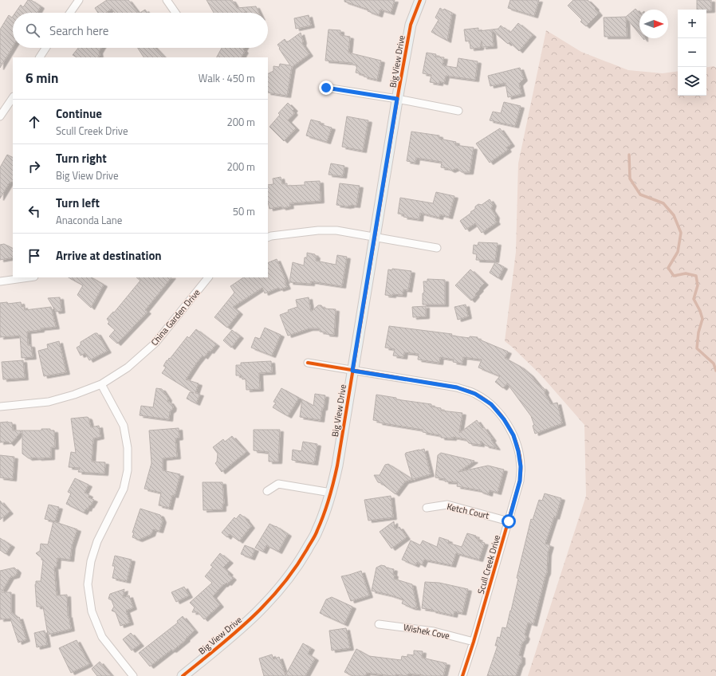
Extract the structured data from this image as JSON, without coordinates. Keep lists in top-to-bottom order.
{
  "streets": {
    "street": [
      "Big View Drive",
      "China Garden Drive",
      "Ketch Court",
      "Scull Creek Drive",
      "Wishek Cove"
    ]
  },
  "crossings": [
    ["Big View Drive", "Scull Creek Drive"],
    ["Ketch Court", "Scull Creek Drive"],
    ["Scull Creek Drive", "Wishek Cove"]
  ],
  "north": "right",
  "page": {
    "map_buttons": ["+", "−"],
    "search": "Search here",
    "heading": ["6 min", "Walk · 450 m"],
    "list": [
      ["Continue", "Scull Creek Drive", "200 m"],
      ["Turn right", "Big View Drive", "200 m"],
      ["Turn left", "Anaconda Lane", "50 m"],
      "Arrive at destination"
    ]
  }
}
